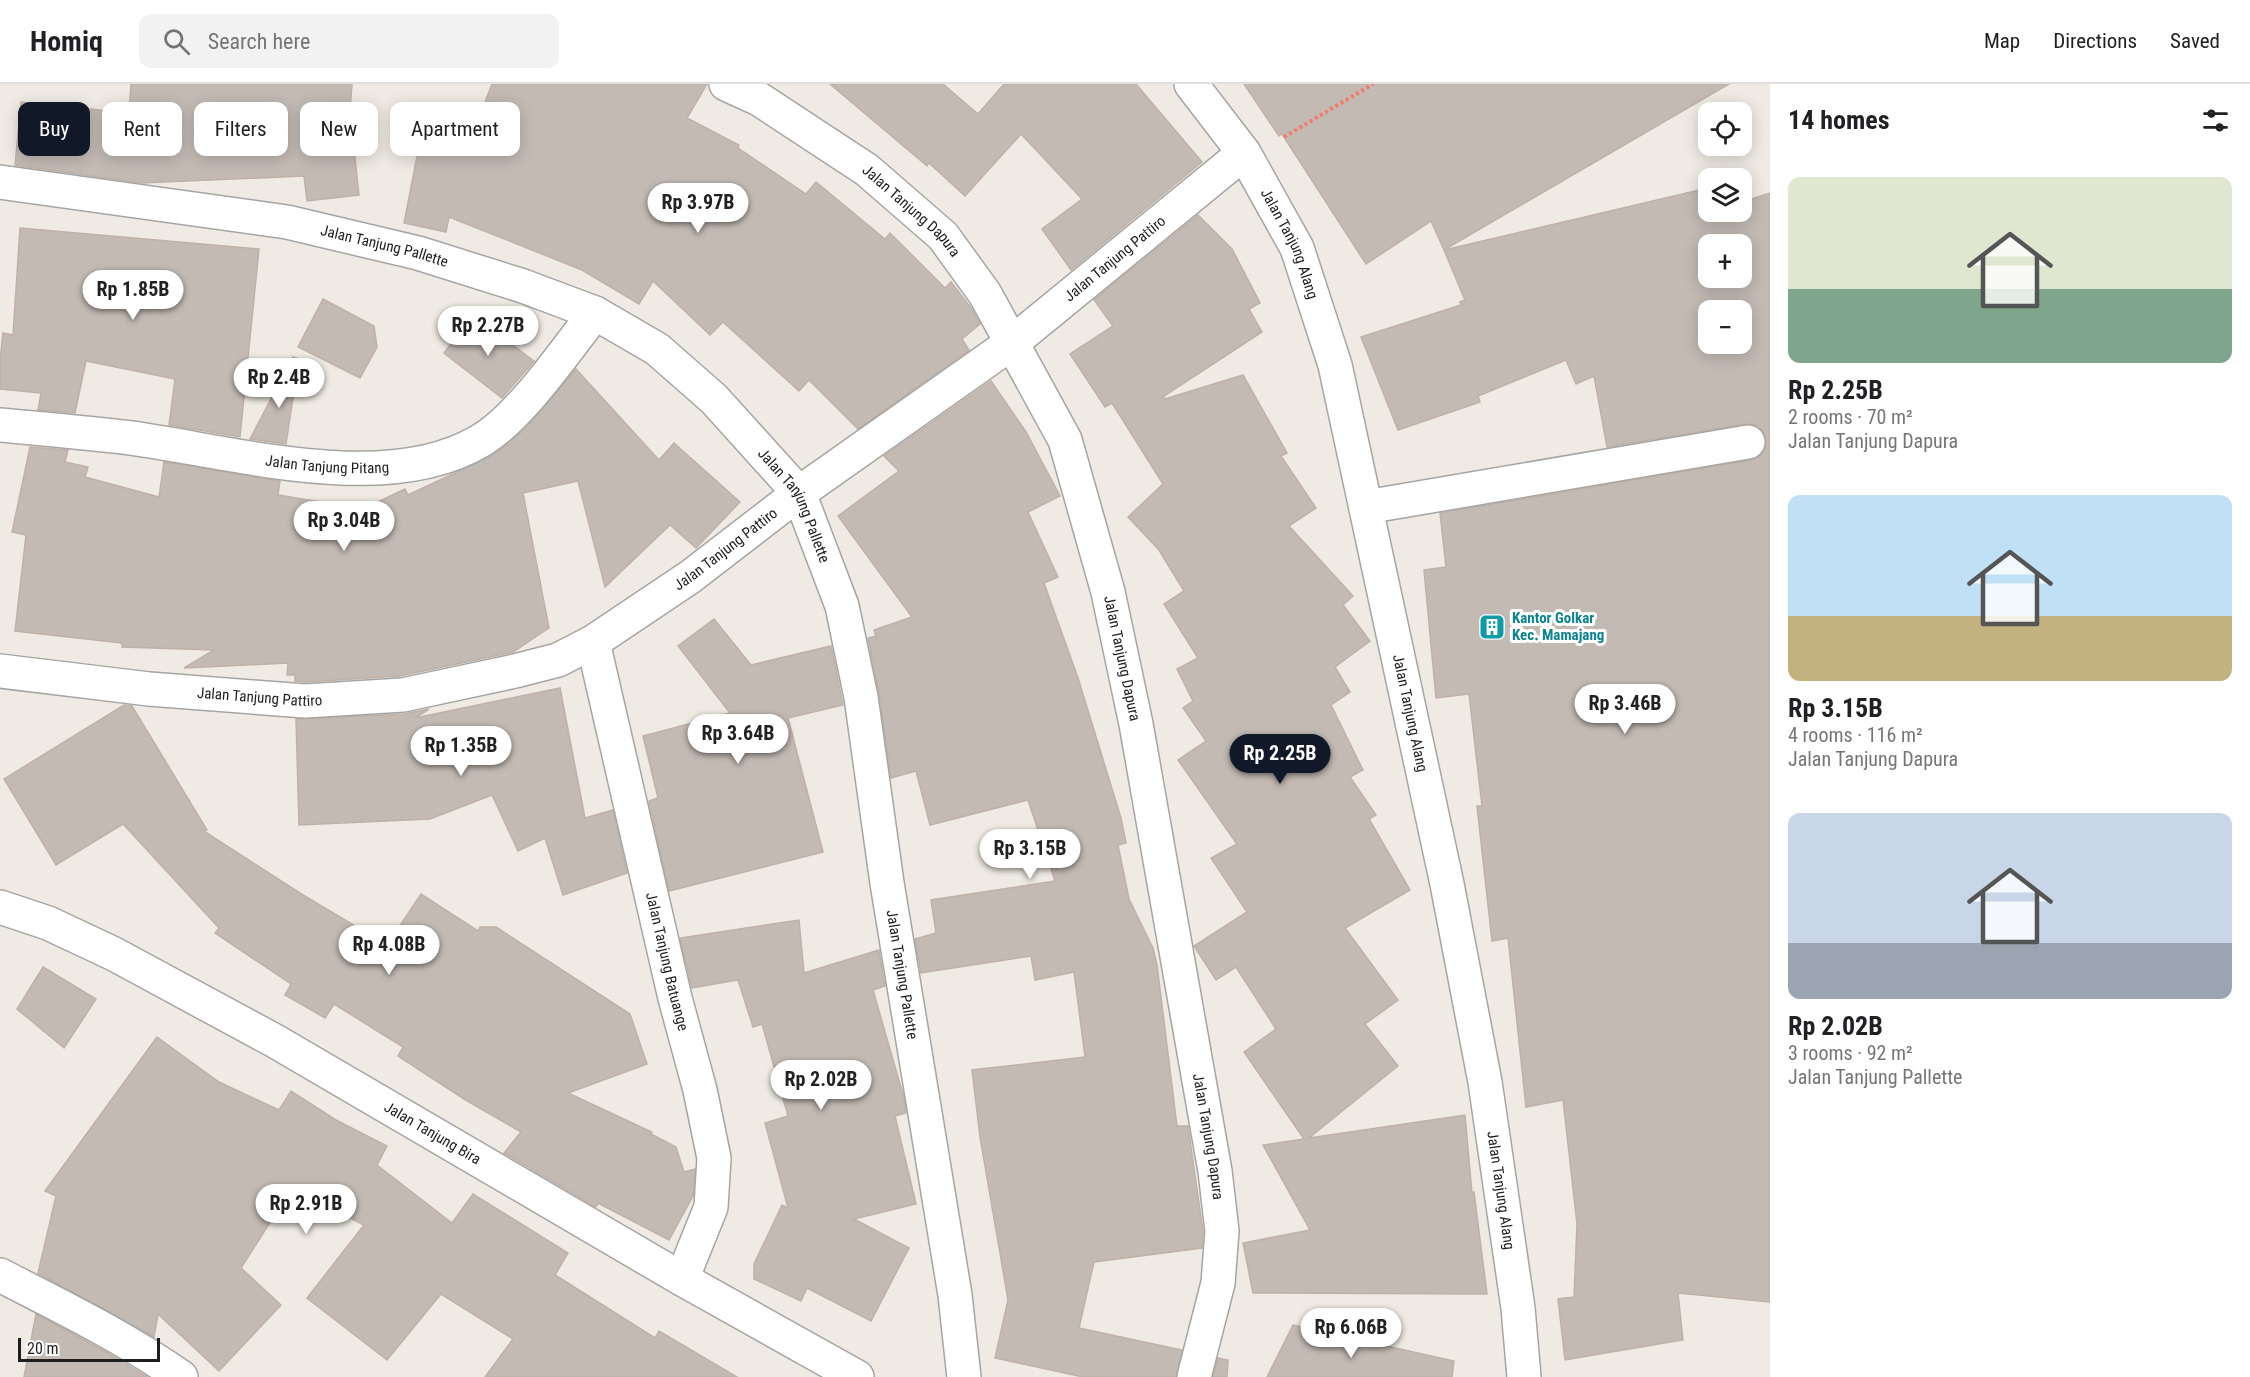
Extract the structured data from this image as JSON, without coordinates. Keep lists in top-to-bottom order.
{
  "streets": {
    "street": [
      "Jalan Tanjung Dapura",
      "Jalan Tanjung Alang",
      "Jalan Tanjung Pallette",
      "Jalan Tanjung Pattiro",
      "Jalan Tanjung Pitang",
      "Jalan Tanjung Batuange",
      "Jalan Tanjung Bira"
    ]
  },
  "crossings": [
    ["Jalan Tanjung Dapura", "Jalan Tanjung Pattiro"],
    ["Jalan Tanjung Alang", "Jalan Tanjung Pattiro"],
    ["Jalan Tanjung Pallette", "Jalan Tanjung Pattiro"],
    ["Jalan Tanjung Pallette", "Jalan Tanjung Pitang"],
    ["Jalan Tanjung Pattiro", "Jalan Tanjung Batuange"],
    ["Jalan Tanjung Batuange", "Jalan Tanjung Bira"]
  ],
  "places": {
    "building": ["Kantor Golkar Kec. Mamajang"]
  },
  "scale_bar": "20 m",
  "page": {
    "header": "Homiq",
    "search": "Search here",
    "nav": ["Map", "Directions", "Saved"],
    "heading": "14 homes",
    "map_buttons": ["+", "−"],
    "chip": [
      "Buy",
      "Rent",
      "Filters",
      "New",
      "Apartment"
    ],
    "list": [
      {
        "name": "Rp 2.25B",
        "note": "2 rooms · 70 m² · Jalan Tanjung Dapura"
      },
      {
        "name": "Rp 3.15B",
        "note": "4 rooms · 116 m² · Jalan Tanjung Dapura"
      },
      {
        "name": "Rp 2.02B",
        "note": "3 rooms · 92 m² · Jalan Tanjung Pallette"
      }
    ],
    "price": [
      "Rp 3.97B",
      "Rp 1.85B",
      "Rp 2.27B",
      "Rp 2.4B",
      "Rp 3.04B",
      "Rp 3.46B",
      "Rp 3.64B",
      "Rp 1.35B",
      "Rp 2.25B",
      "Rp 3.15B",
      "Rp 4.08B",
      "Rp 2.02B",
      "Rp 2.91B",
      "Rp 6.06B"
    ],
    "scale": "20 m"
  }
}
